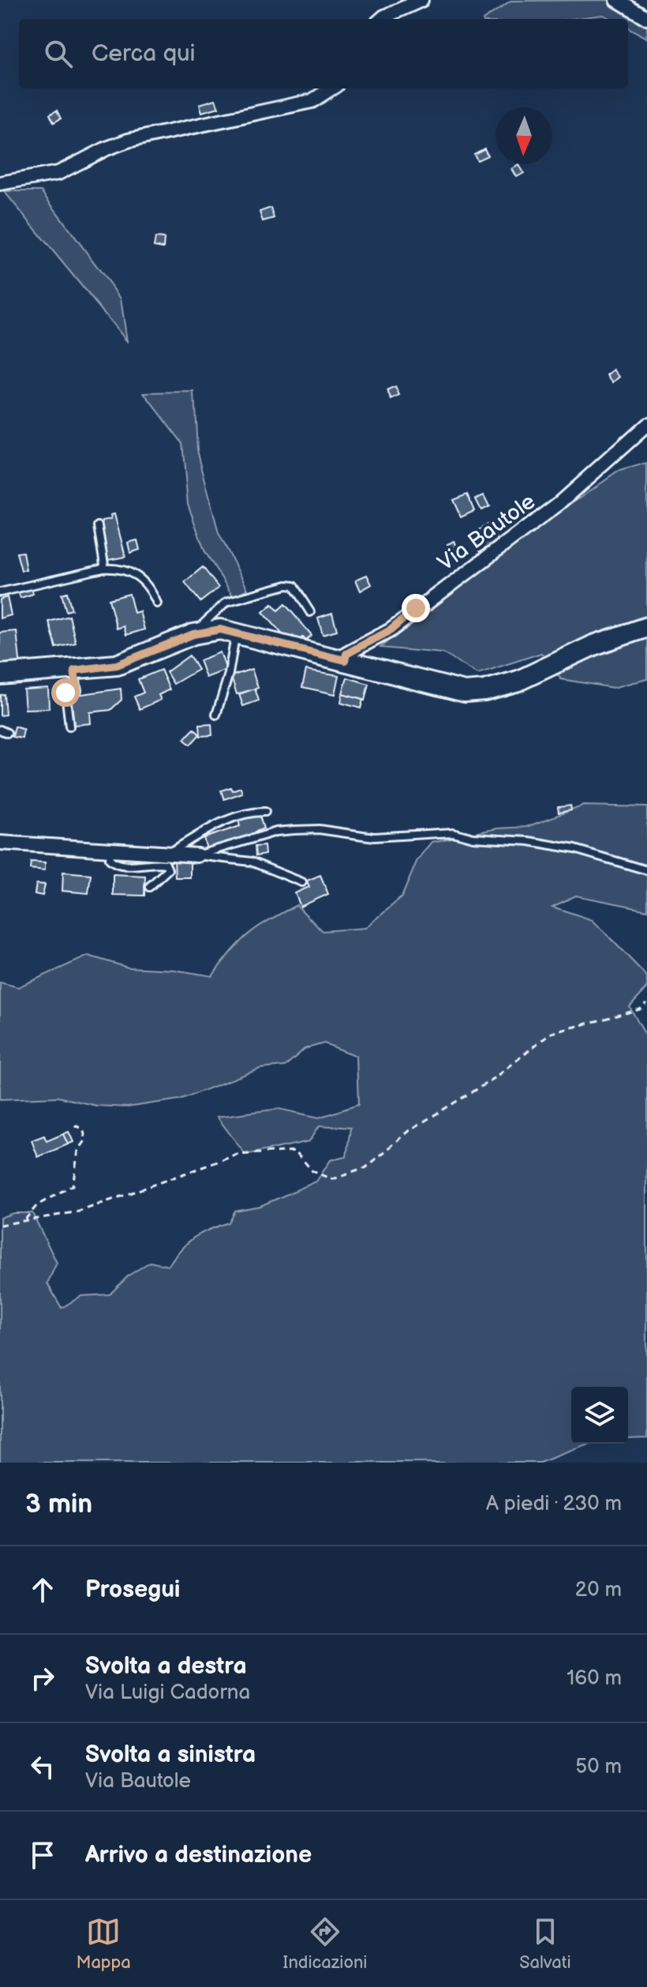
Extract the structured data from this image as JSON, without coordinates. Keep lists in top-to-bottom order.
{
  "streets": {
    "street": ["Via Bautole"]
  },
  "north": "bottom",
  "page": {
    "search": "Cerca qui",
    "heading": ["3 min", "A piedi · 230 m"],
    "list": [
      ["Prosegui", "20 m"],
      ["Svolta a destra", "Via Luigi Cadorna", "160 m"],
      ["Svolta a sinistra", "Via Bautole", "50 m"],
      "Arrivo a destinazione"
    ],
    "nav": ["Mappa", "Indicazioni", "Salvati"]
  }
}
